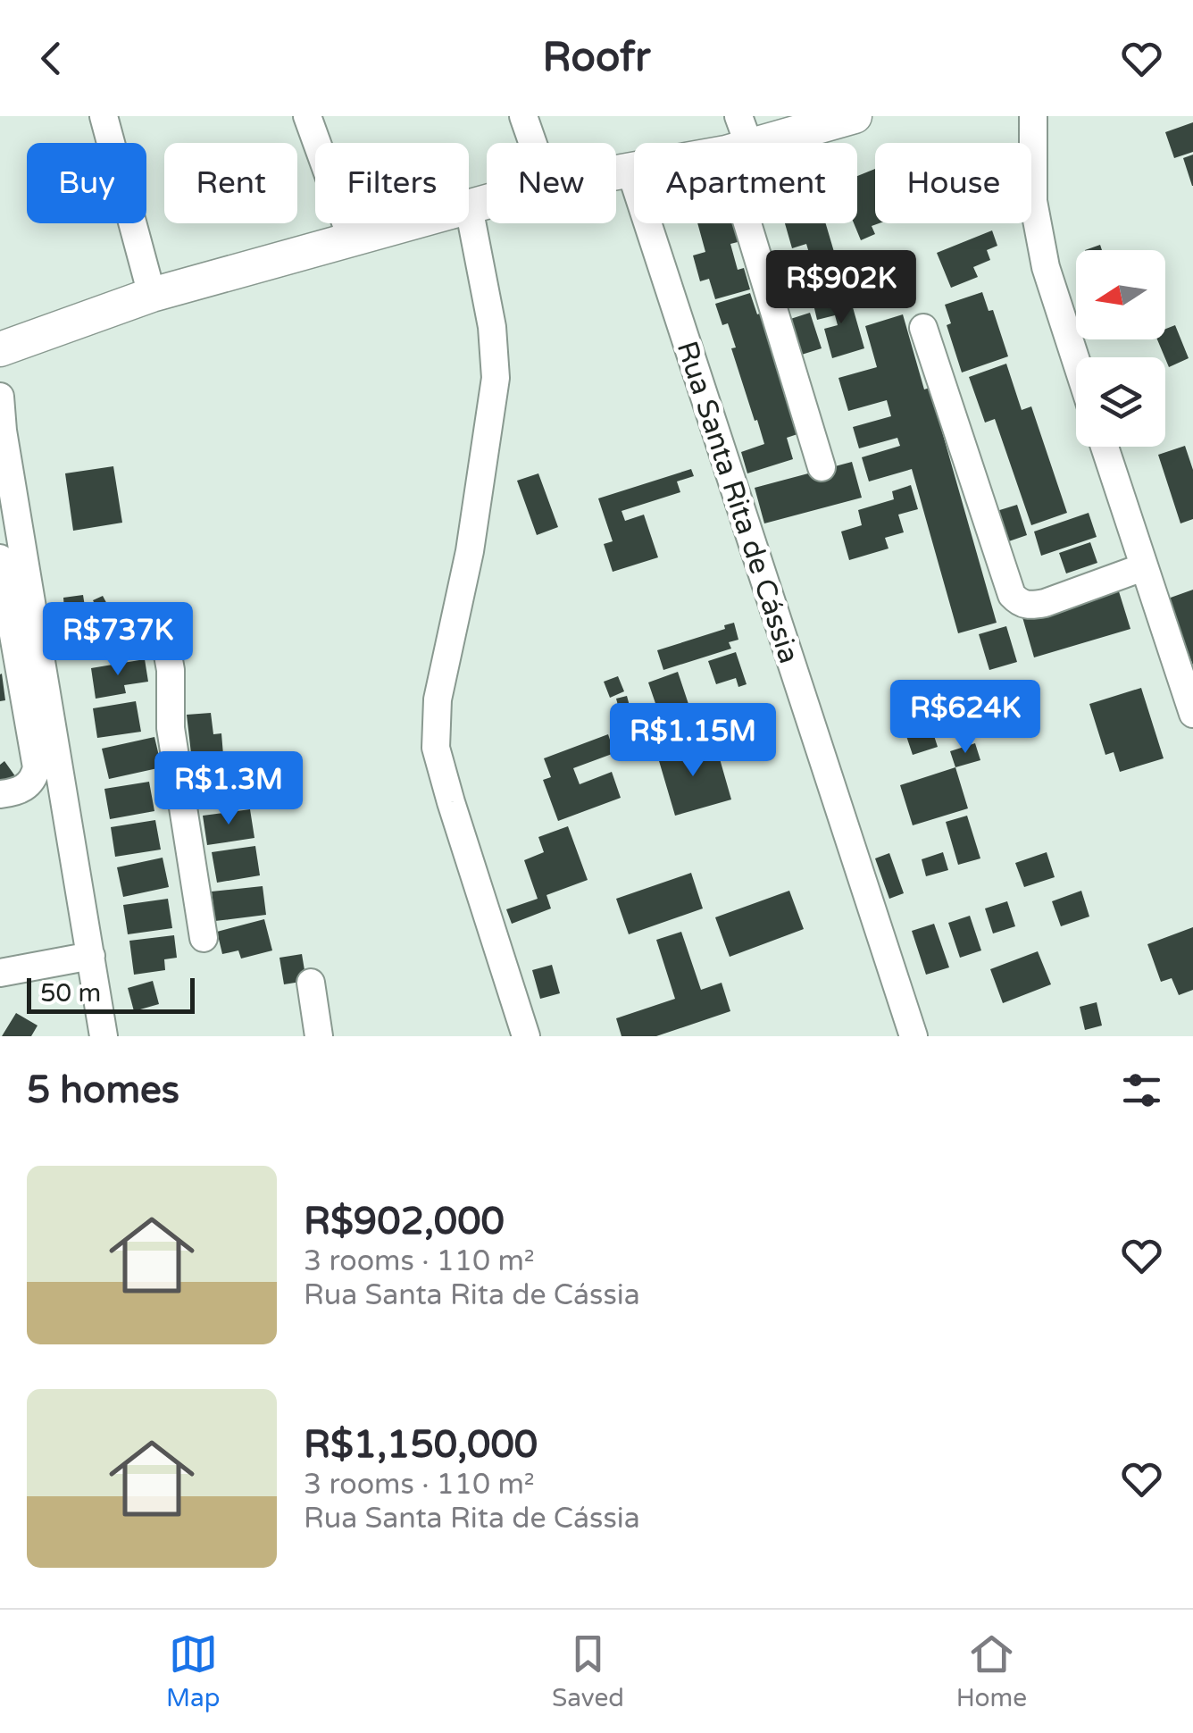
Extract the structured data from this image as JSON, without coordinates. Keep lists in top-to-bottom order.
{
  "streets": {
    "street": ["Rua Santa Rita de Cássia"]
  },
  "scale_bar": "50 m",
  "north": "left",
  "page": {
    "header": "Roofr",
    "chip": [
      "Buy",
      "Rent",
      "Filters",
      "New",
      "Apartment",
      "House"
    ],
    "price": [
      "R$902K",
      "R$737K",
      "R$624K",
      "R$1.15M",
      "R$1.3M"
    ],
    "scale": "50 m",
    "heading": "5 homes",
    "list": [
      {
        "name": "R$902,000",
        "note": "3 rooms · 110 m² · Rua Santa Rita de Cássia"
      },
      {
        "name": "R$1,150,000",
        "note": "3 rooms · 110 m² · Rua Santa Rita de Cássia"
      }
    ],
    "tabs": ["Map", "Saved", "Home"]
  }
}
